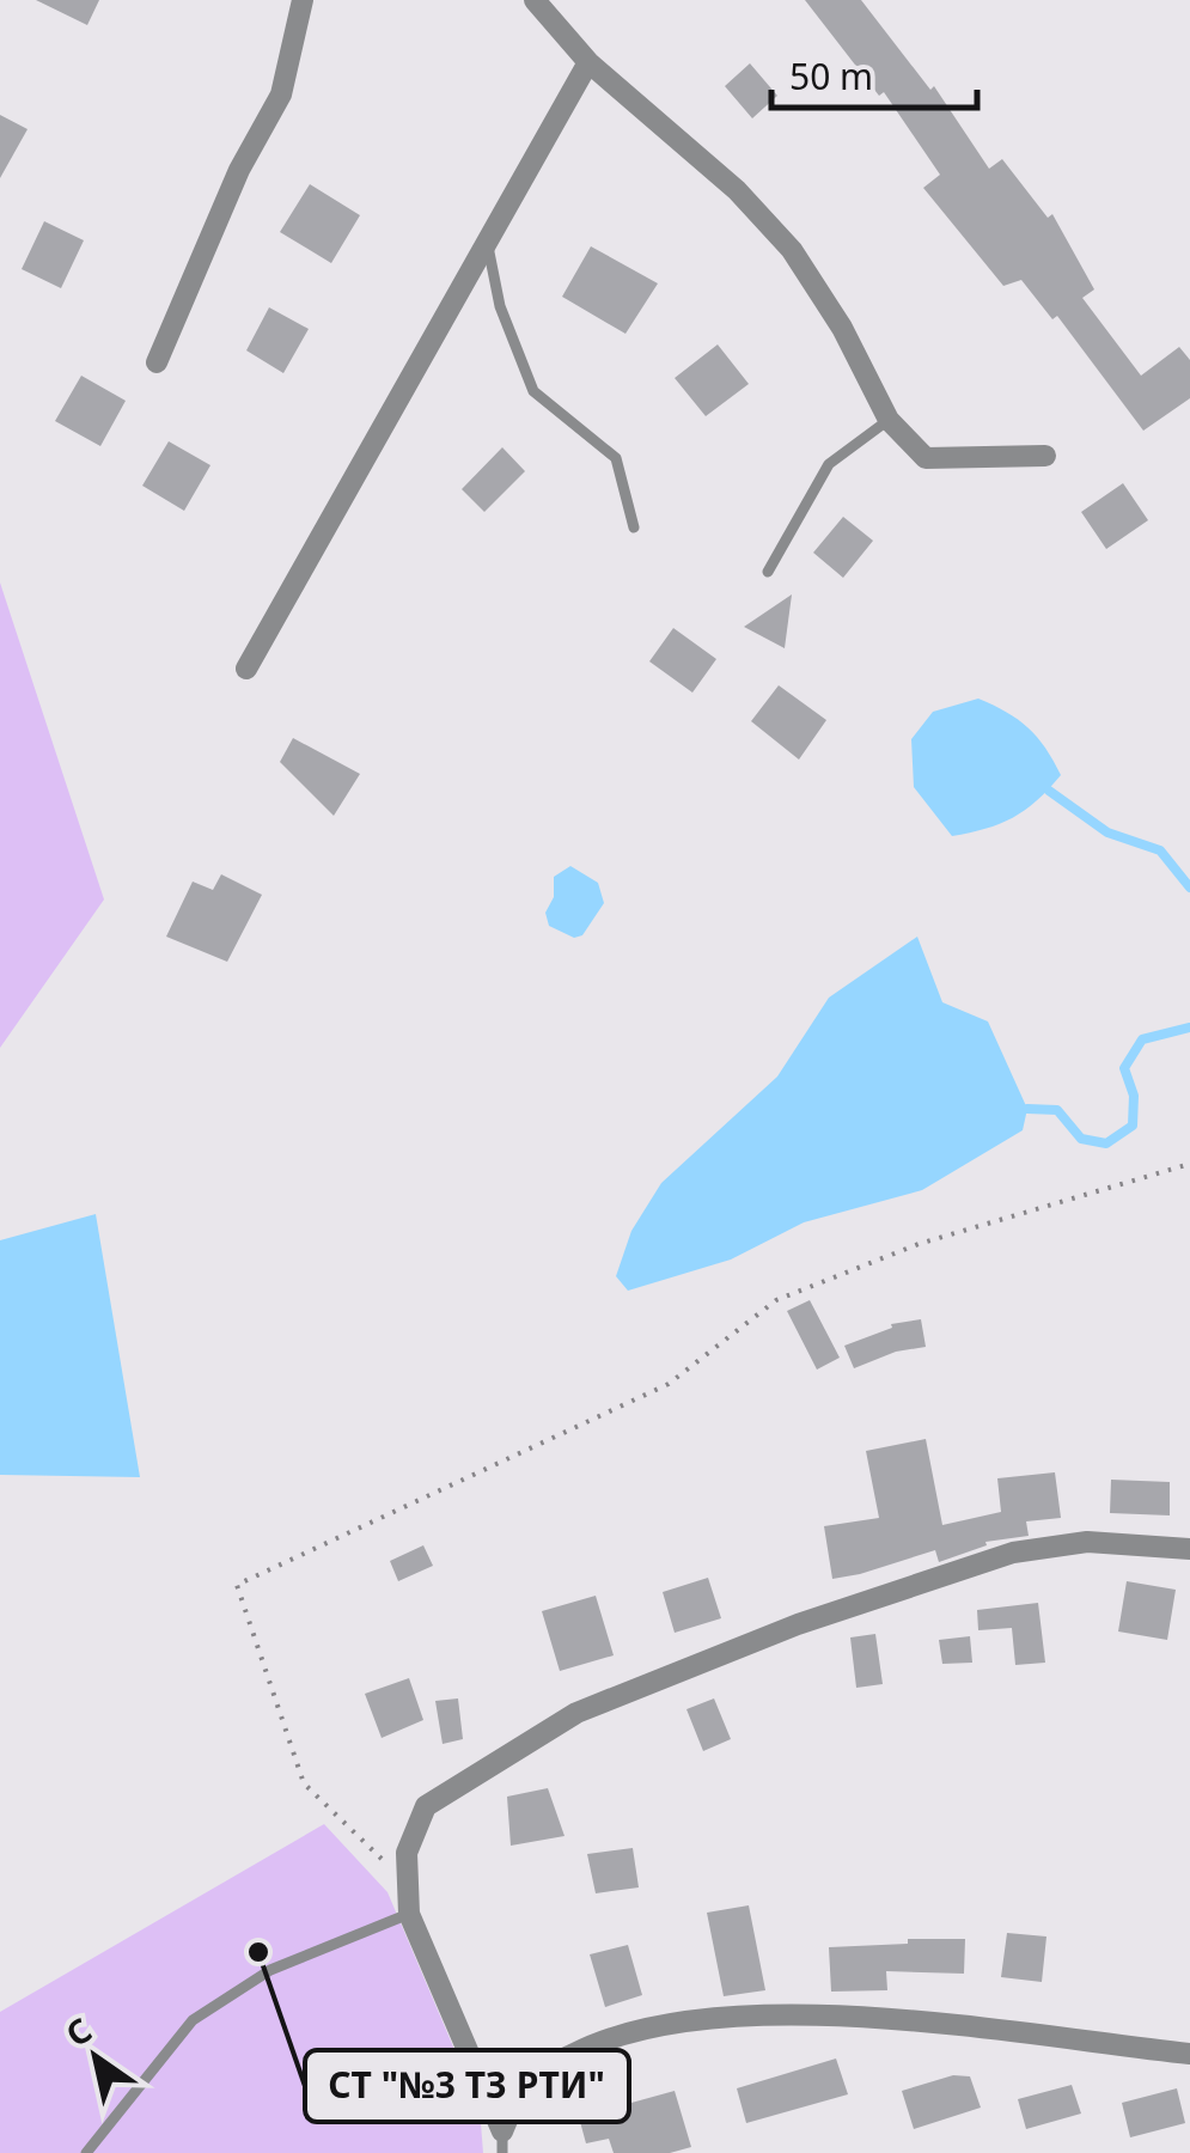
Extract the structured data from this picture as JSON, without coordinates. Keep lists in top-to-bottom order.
{
  "places": ["СТ \"№3 ТЗ РТИ\""],
  "scale_bar": "50 m",
  "north": "top left"
}
